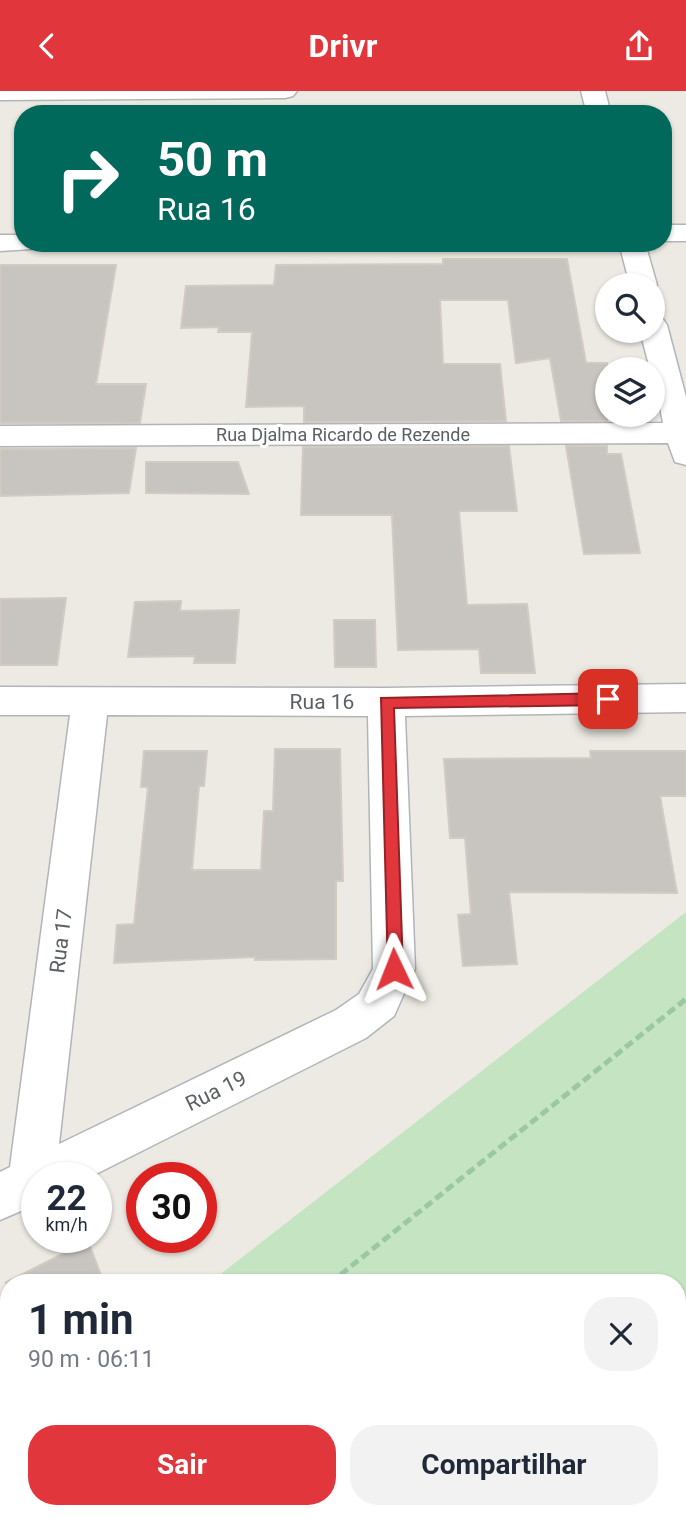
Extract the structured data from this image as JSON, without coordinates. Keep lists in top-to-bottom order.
{
  "streets": {
    "street": [
      "Rua Djalma Ricardo de Rezende",
      "Rua 16",
      "Rua 17",
      "Rua 19"
    ]
  },
  "crossings": [
    ["Rua 16", "Rua 17"],
    ["Rua 16", "Rua 19"]
  ],
  "page": {
    "header": "Drivr",
    "turn": ["50 m", "Rua 16"],
    "speed": "22 km/h",
    "limit": "30",
    "heading": ["1 min", "90 m · 06:11"],
    "buttons": ["Sair", "Compartilhar"]
  }
}
